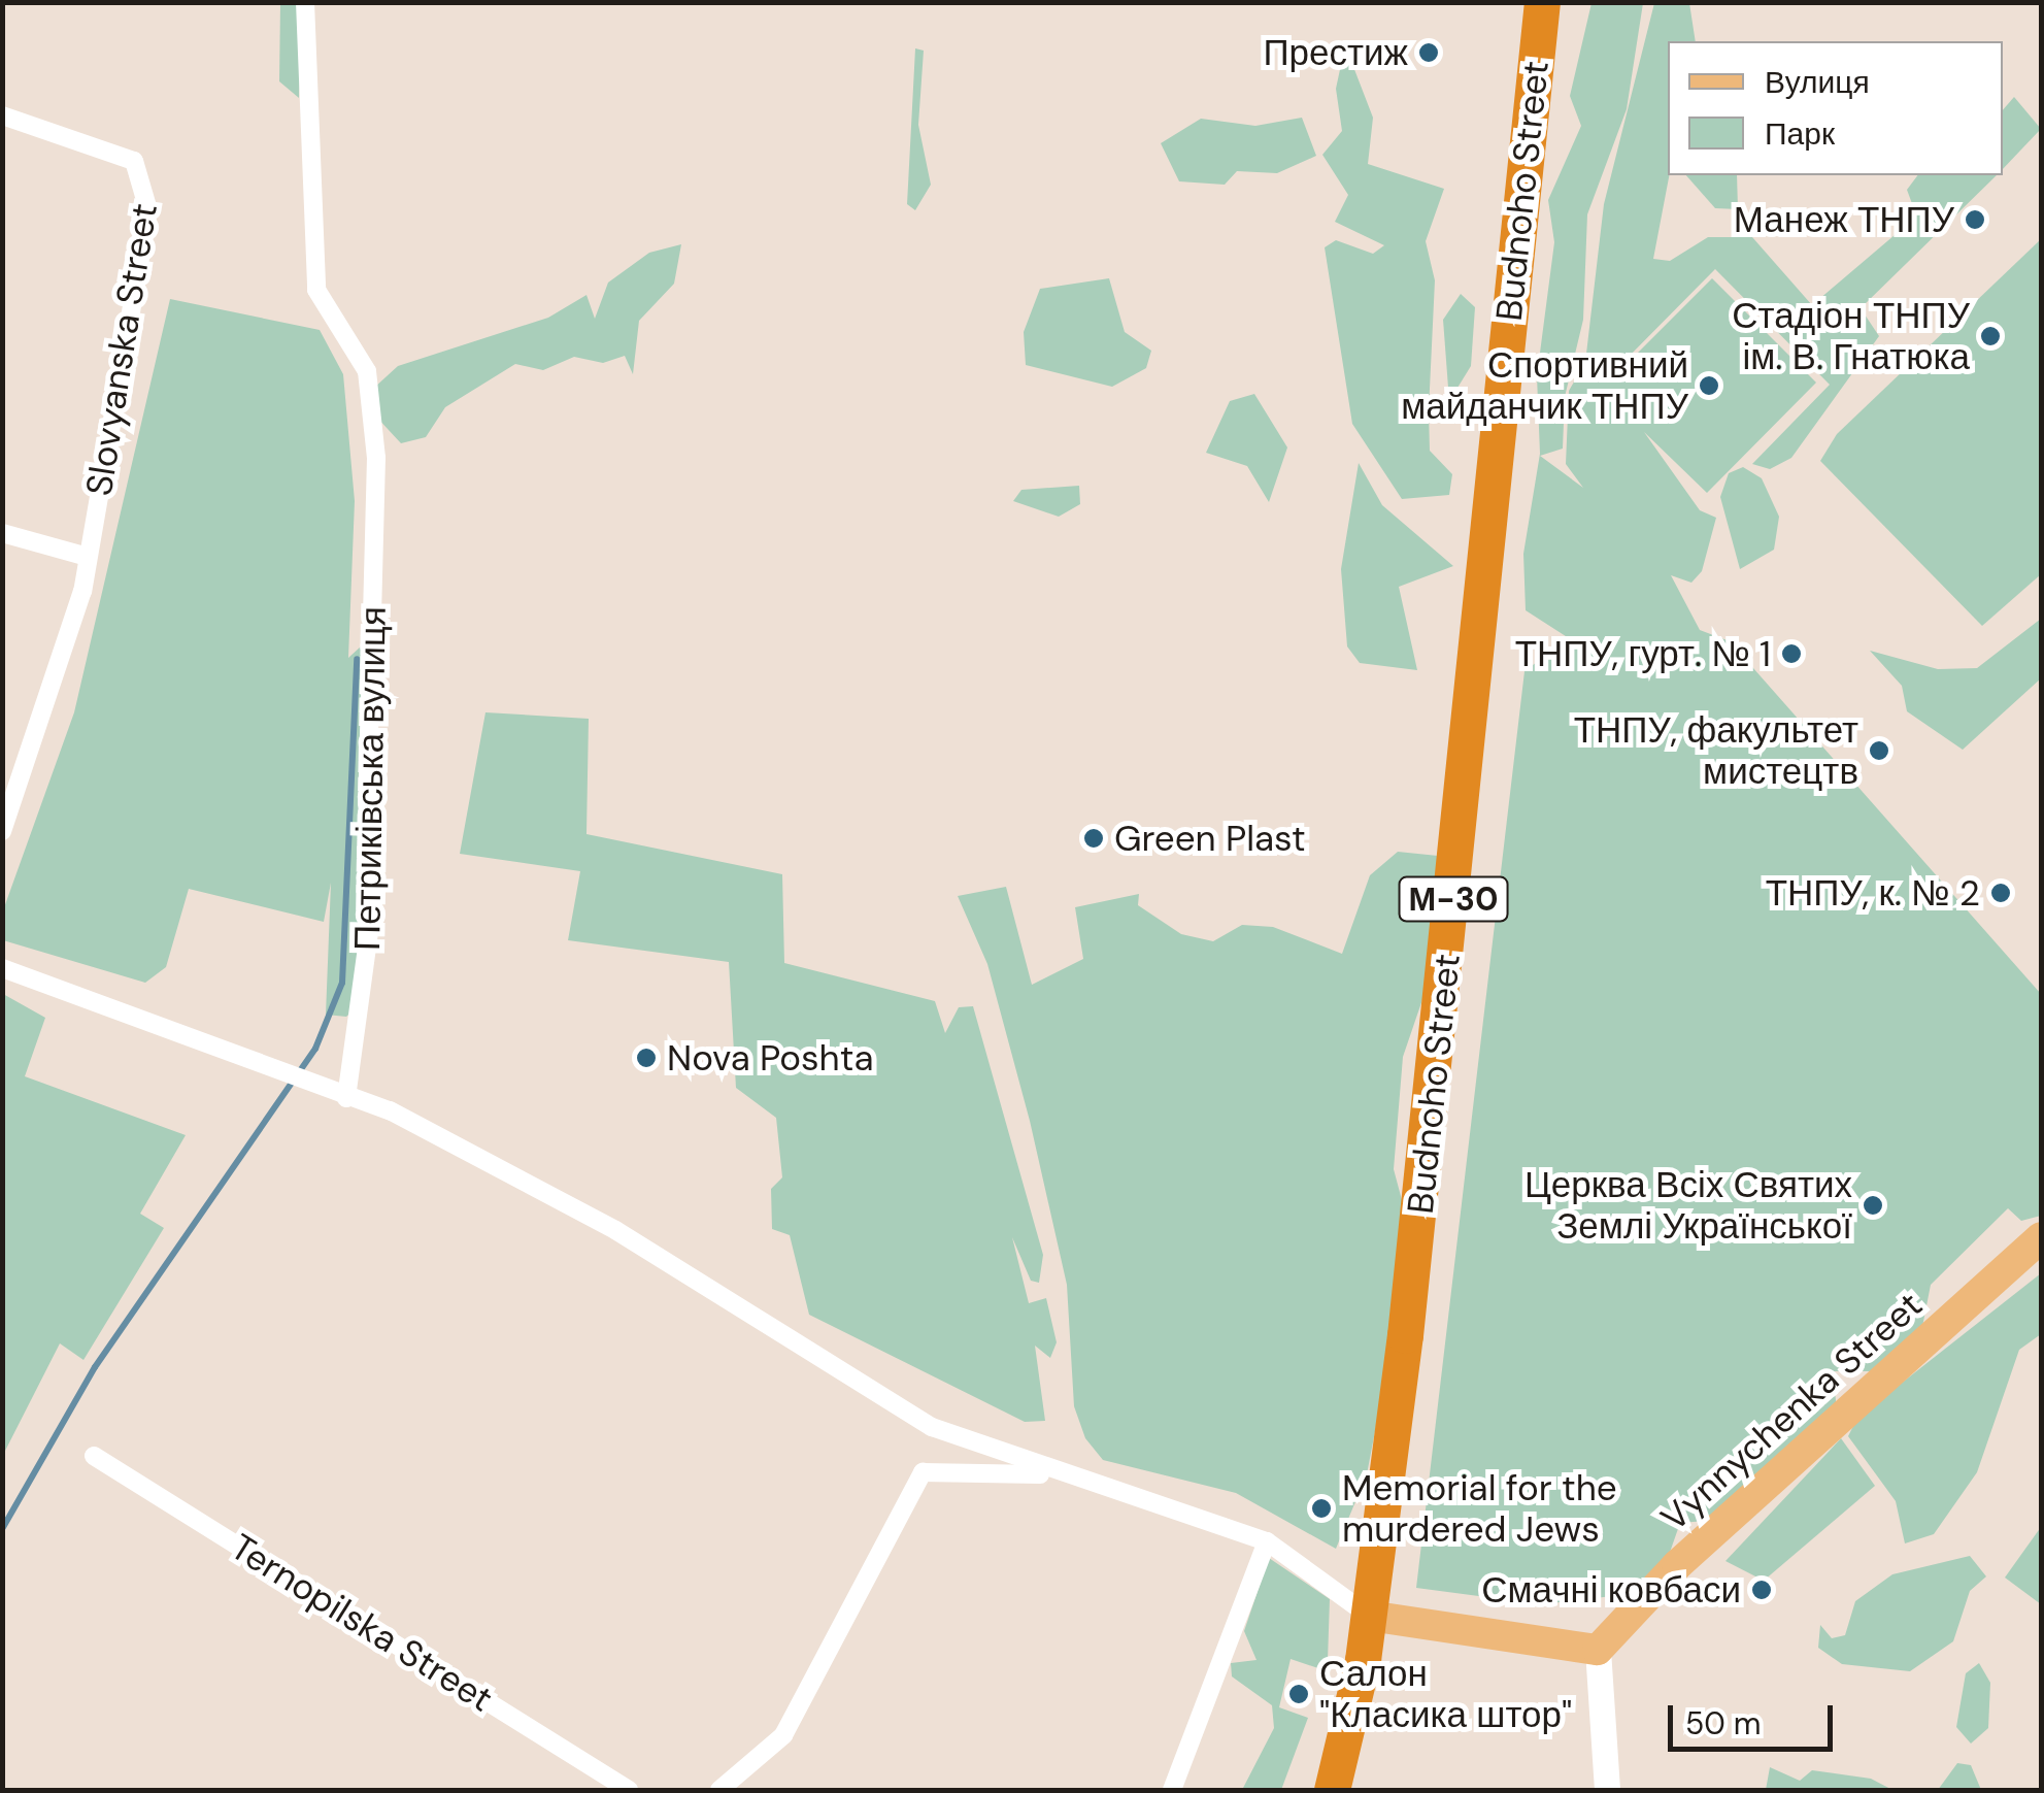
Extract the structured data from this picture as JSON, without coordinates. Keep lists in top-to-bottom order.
{
  "streets": {
    "highway": ["Budnoho Street", "М-30"],
    "main road": ["Vynnychenka Street"],
    "street": ["Slovyanska Street", "Петриківська вулиця", "Ternopilska Street"]
  },
  "places": [
    "Престиж",
    "Манеж ТНПУ",
    "Стадіон ТНПУ ім. В. Гнатюка",
    "Спортивний майданчик ТНПУ",
    "ТНПУ, гурт. № 1",
    "ТНПУ, факультет мистецтв",
    "Green Plast",
    "ТНПУ, к. № 2",
    "Nova Poshta",
    "Церква Всіх Святих Землі Української",
    "Memorial for the murdered Jews",
    "Смачні ковбаси",
    "Салон \"Класика штор\""
  ],
  "legend": ["Вулиця", "Парк"],
  "scale_bar": "50 m"
}
